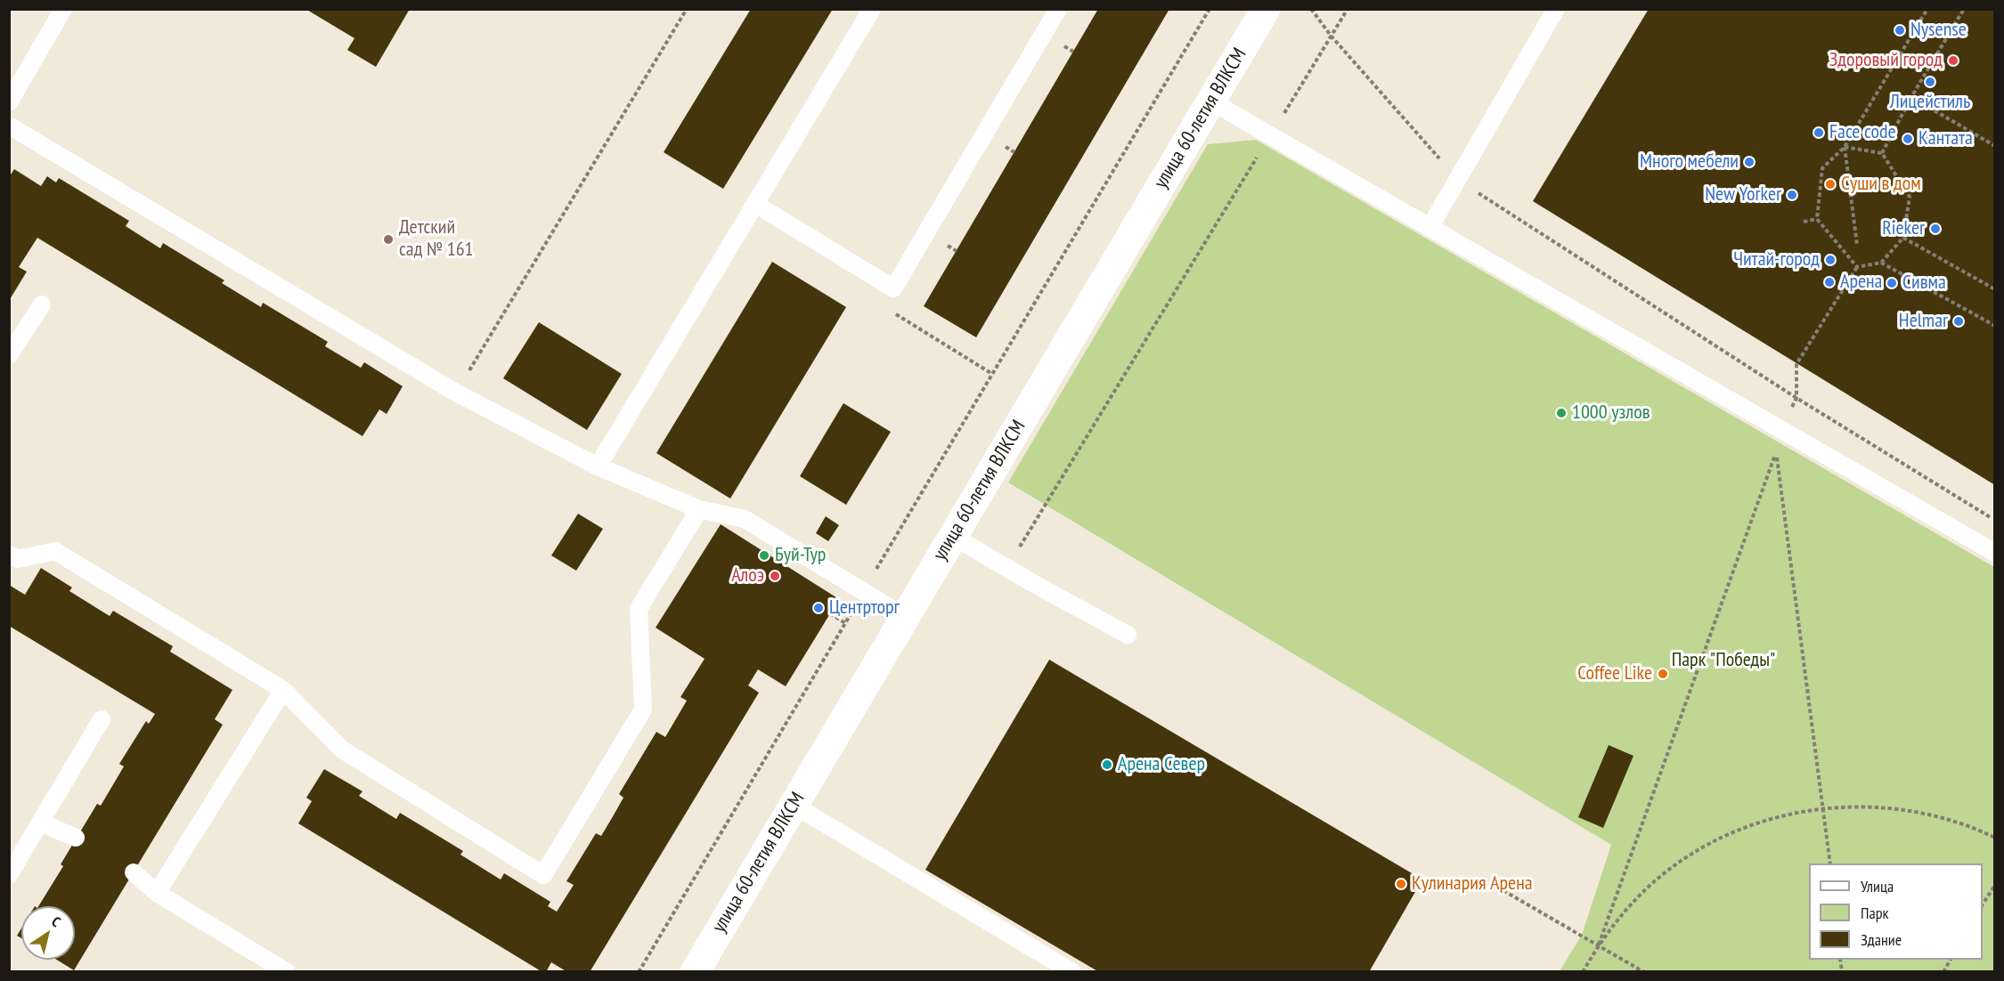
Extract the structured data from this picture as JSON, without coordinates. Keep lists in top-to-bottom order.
{
  "streets": {
    "street": ["улица 60-летия ВЛКСМ"]
  },
  "parks": ["Парк \"Победы\""],
  "places": [
    "Nysense",
    "Здоровый город",
    "Лицейстиль",
    "Face code",
    "Кантата",
    "Много мебели",
    "Суши в дом",
    "New Yorker",
    "Rieker",
    "Детский сад № 161",
    "Читай-город",
    "Арена",
    "Сивма",
    "Helmar",
    "1000 узлов",
    "Буй-Тур",
    "Алоэ",
    "Центрторг",
    "Coffee Like",
    "Арена Север",
    "Кулинария Арена"
  ],
  "legend": ["Улица", "Парк", "Здание"],
  "north": "top right"
}
